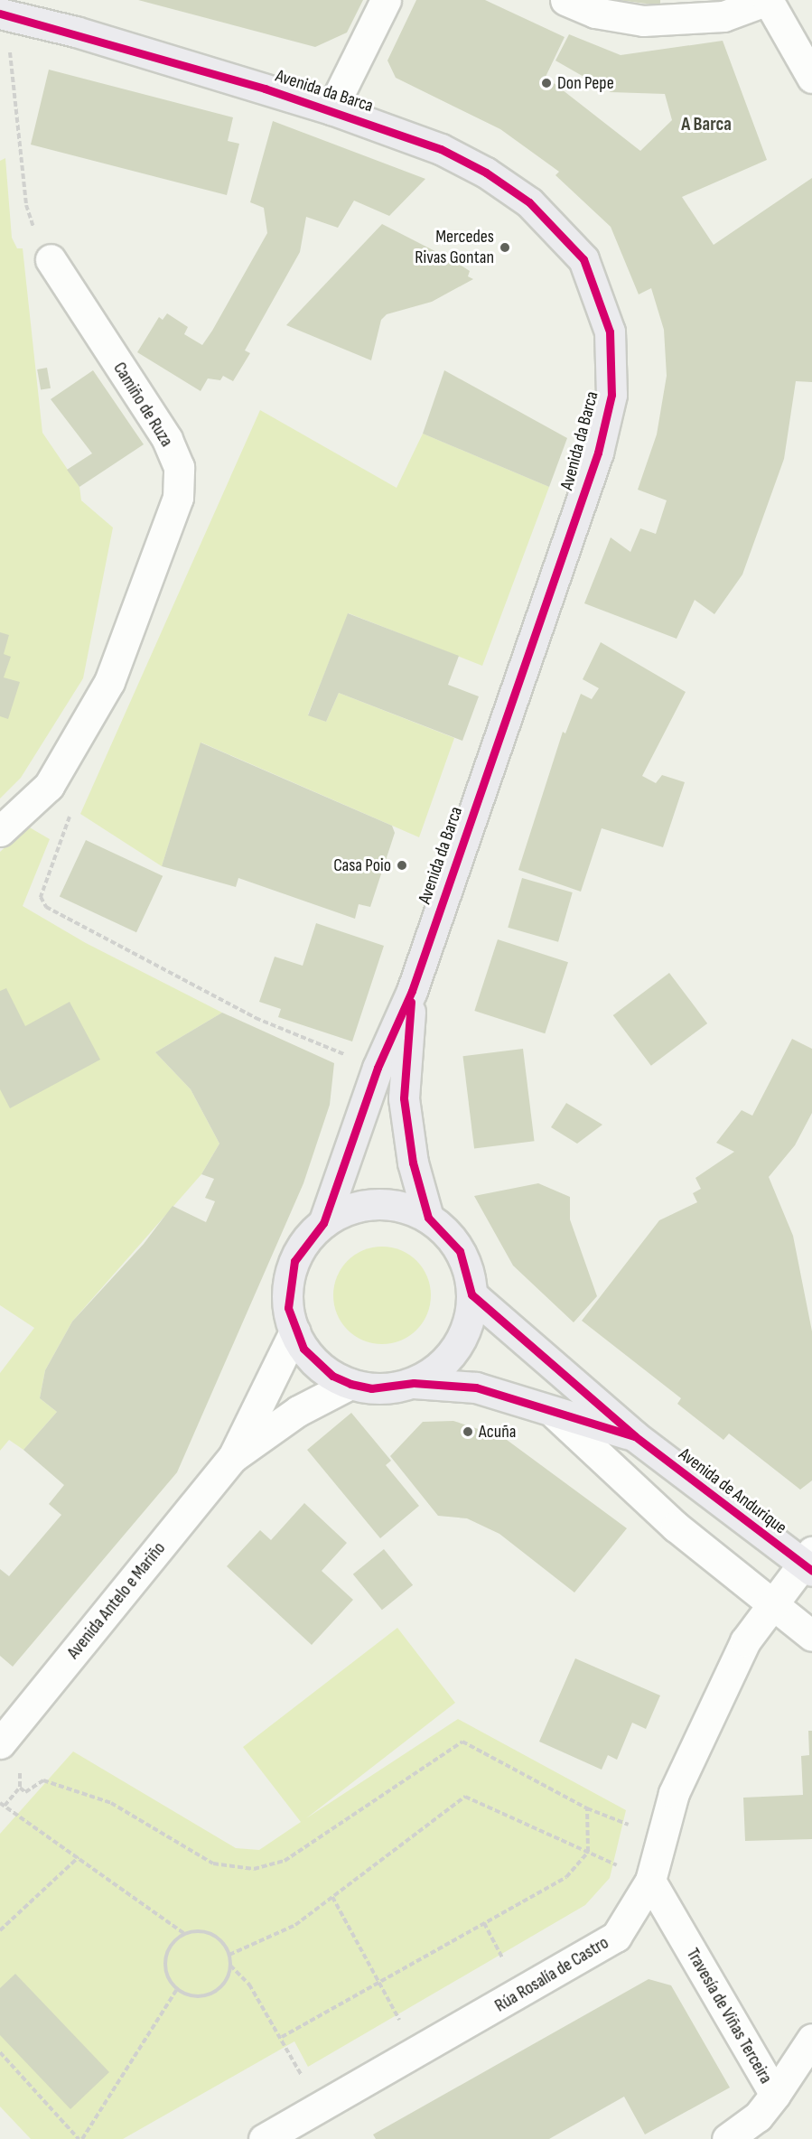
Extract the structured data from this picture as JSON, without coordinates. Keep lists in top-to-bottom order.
{
  "streets": {
    "main road": ["Avenida da Barca", "Avenida de Andurique"],
    "street": [
      "Camiño de Ruza",
      "Avenida Antelo e Mariño",
      "Rúa Rosalía de Castro",
      "Travesía de Viñas Terceira"
    ]
  },
  "crossings": [
    ["Avenida de Andurique", "Avenida Antelo e Mariño"],
    ["Avenida de Andurique", "Rúa Rosalía de Castro"],
    ["Rúa Rosalía de Castro", "Travesía de Viñas Terceira"]
  ],
  "districts": ["A Barca"],
  "places": [
    "Don Pepe",
    "Mercedes Rivas Gontan",
    "Casa Poio",
    "Acuña"
  ]
}
